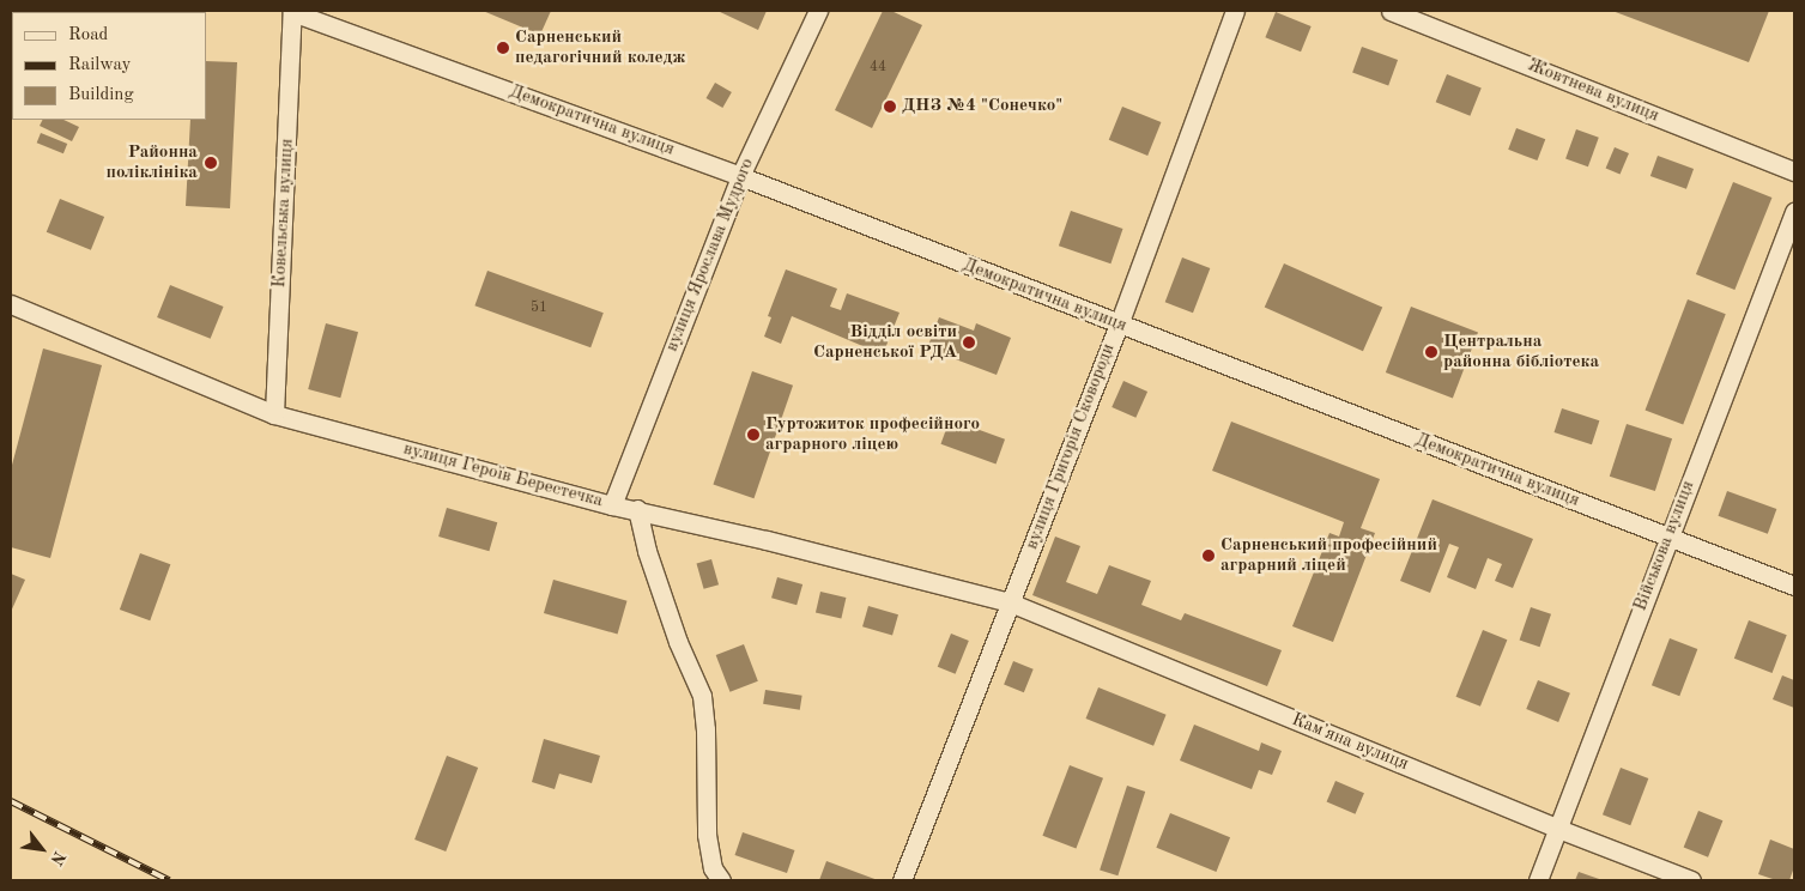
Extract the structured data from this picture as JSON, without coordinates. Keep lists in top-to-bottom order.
{
  "streets": {
    "street": [
      "Жовтнева вулиця",
      "Демократична вулиця",
      "Ковельська вулиця",
      "вулиця Ярослава Мудрого",
      "вулиця Григорія Сковороди",
      "вулиця Героїв Берестечка",
      "Військова вулиця",
      "Камʼяна вулиця"
    ]
  },
  "crossings": [
    ["Демократична вулиця", "Ковельська вулиця"],
    ["Демократична вулиця", "вулиця Ярослава Мудрого"],
    ["Демократична вулиця", "вулиця Григорія Сковороди"],
    ["Демократична вулиця", "Військова вулиця"],
    ["Ковельська вулиця", "вулиця Героїв Берестечка"],
    ["вулиця Ярослава Мудрого", "вулиця Героїв Берестечка"],
    ["вулиця Григорія Сковороди", "вулиця Героїв Берестечка"],
    ["вулиця Григорія Сковороди", "Камʼяна вулиця"],
    ["вулиця Героїв Берестечка", "Камʼяна вулиця"],
    ["Військова вулиця", "Камʼяна вулиця"]
  ],
  "places": [
    "Сарненський педагогічний коледж",
    "ДНЗ №4 \"Сонечко\"",
    "Районна поліклініка",
    "Відділ освіти Сарненської РДА",
    "Центральна районна бібліотека",
    "Гуртожиток професійного аграрного ліцею",
    "Сарненський професійний аграрний ліцей"
  ],
  "house_numbers": ["44", "51"],
  "legend": ["Road", "Railway", "Building"],
  "north": "bottom right"
}
